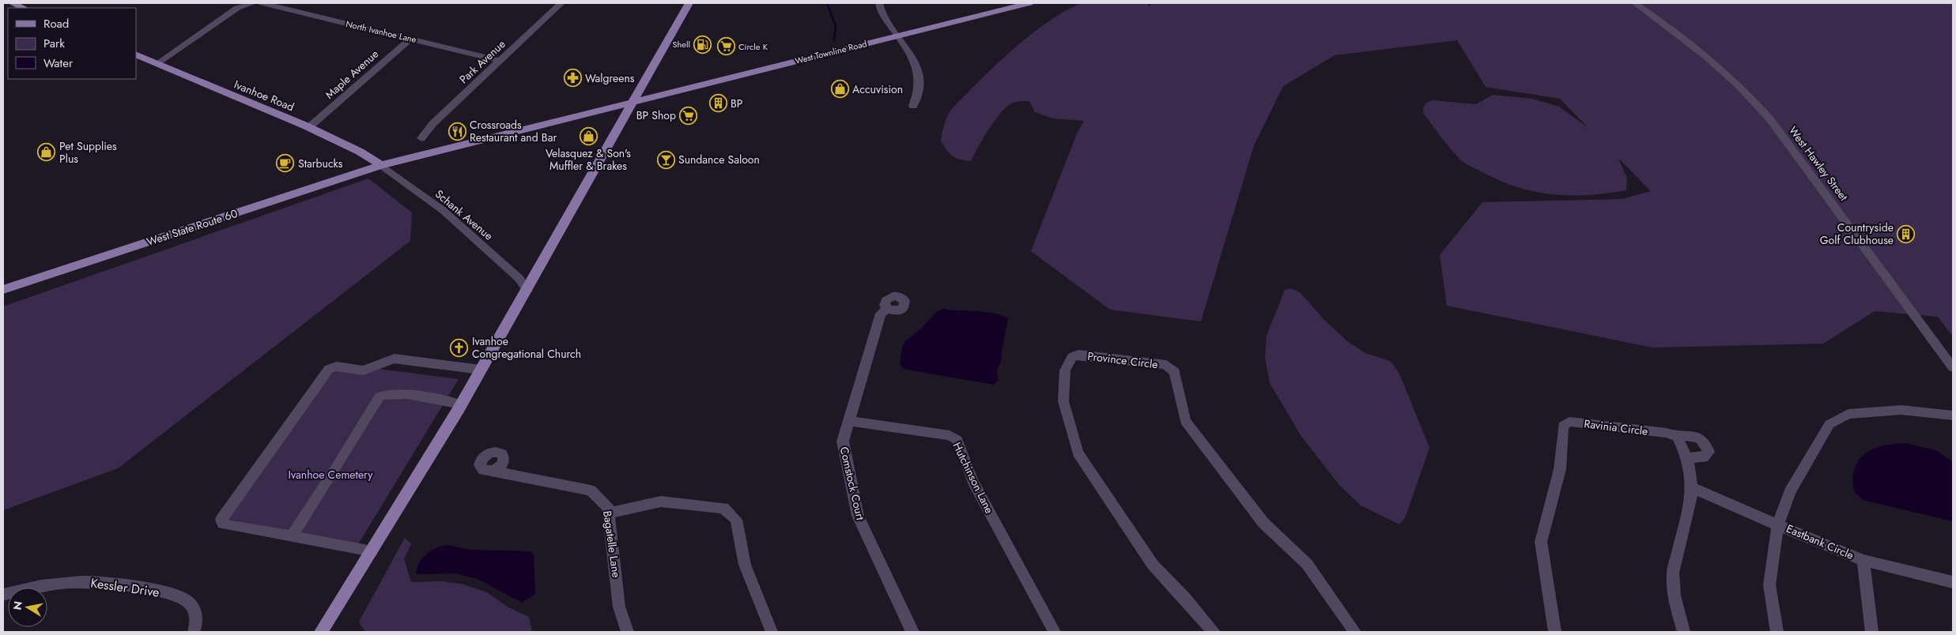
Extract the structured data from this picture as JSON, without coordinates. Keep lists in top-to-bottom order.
{
  "streets": {
    "main road": ["West Townline Road", "Ivanhoe Road", "West State Route 60"],
    "street": [
      "North Ivanhoe Lane",
      "Park Avenue",
      "Maple Avenue",
      "West Hawley Street",
      "Schank Avenue",
      "Province Circle",
      "Ravinia Circle",
      "Hutchinson Lane",
      "Comstock Court",
      "Eastbank Circle",
      "Bagatelle Lane",
      "Kessler Drive"
    ]
  },
  "crossings": [
    ["North Ivanhoe Lane", "Park Avenue"],
    ["North Ivanhoe Lane", "Maple Avenue"],
    ["West Townline Road", "Ivanhoe Road"],
    ["West Townline Road", "Schank Avenue"],
    ["West Townline Road", "West State Route 60"],
    ["Maple Avenue", "Ivanhoe Road"],
    ["Ivanhoe Road", "Schank Avenue"],
    ["Ivanhoe Road", "West State Route 60"],
    ["Schank Avenue", "West State Route 60"],
    ["Hutchinson Lane", "Comstock Court"]
  ],
  "parks": ["Ivanhoe Cemetery"],
  "places": {
    "fuel station": ["Shell"],
    "supermarket": ["Circle K", "BP Shop"],
    "pharmacy": ["Walgreens"],
    "shop": ["Accuvision", "Velasquez & Son's Muffler & Brakes", "Pet Supplies Plus"],
    "building": ["BP", "Countryside Golf Clubhouse"],
    "restaurant": ["Crossroads Restaurant and Bar"],
    "bar": ["Sundance Saloon"],
    "cafe": ["Starbucks"],
    "church": ["Ivanhoe Congregational Church"]
  },
  "legend": ["Road", "Park", "Water"],
  "north": "left"
}
